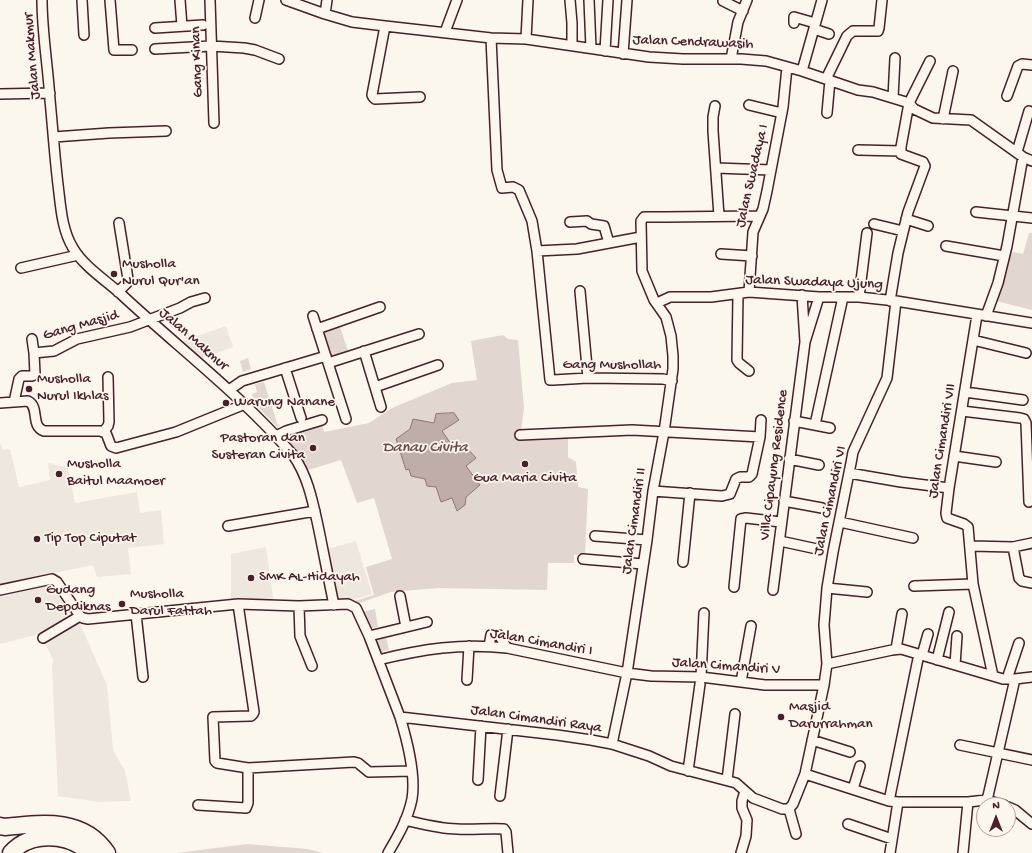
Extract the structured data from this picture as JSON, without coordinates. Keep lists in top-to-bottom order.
{
  "streets": {
    "street": [
      "Jalan Cendrawasih",
      "Jalan Makmur",
      "Gang Kinan",
      "Jalan Swadaya I",
      "Jalan Swadaya Ujung",
      "Gang Masjid",
      "Gang Mushollah",
      "Jalan Cimandiri VII",
      "Villa Cipayung Residence",
      "Jalan Cimandiri VI",
      "Jalan Cimandiri II",
      "Jalan Cimandiri I",
      "Jalan Cimandiri V",
      "Jalan Cimandiri Raya"
    ]
  },
  "crossings": [
    ["Jalan Cendrawasih", "Jalan Swadaya I"],
    ["Jalan Cendrawasih", "Jalan Cimandiri VII"],
    ["Jalan Makmur", "Gang Masjid"],
    ["Jalan Swadaya I", "Jalan Swadaya Ujung"],
    ["Jalan Swadaya Ujung", "Jalan Cimandiri VII"],
    ["Jalan Swadaya Ujung", "Villa Cipayung Residence"],
    ["Jalan Swadaya Ujung", "Jalan Cimandiri VI"],
    ["Jalan Swadaya Ujung", "Jalan Cimandiri II"],
    ["Gang Mushollah", "Jalan Cimandiri II"],
    ["Jalan Cimandiri II", "Jalan Cimandiri I"],
    ["Jalan Cimandiri II", "Jalan Cimandiri V"],
    ["Jalan Cimandiri II", "Jalan Cimandiri Raya"],
    ["Jalan Cimandiri I", "Jalan Cimandiri V"]
  ],
  "water": ["Danau Civita"],
  "places": [
    "Musholla Nurul Qur'an",
    "Musholla Nurul Ikhlas",
    "Warung Nanane",
    "Pastoran dan Susteran Civita",
    "Gua Maria Civita",
    "Musholla Baitul Maamoer",
    "Tip Top Ciputat",
    "SMK AL-Hidayah",
    "Gudang Depdiknas",
    "Musholla Darul Fattah",
    "Masjid Darurrahman"
  ],
  "north": "top"
}
